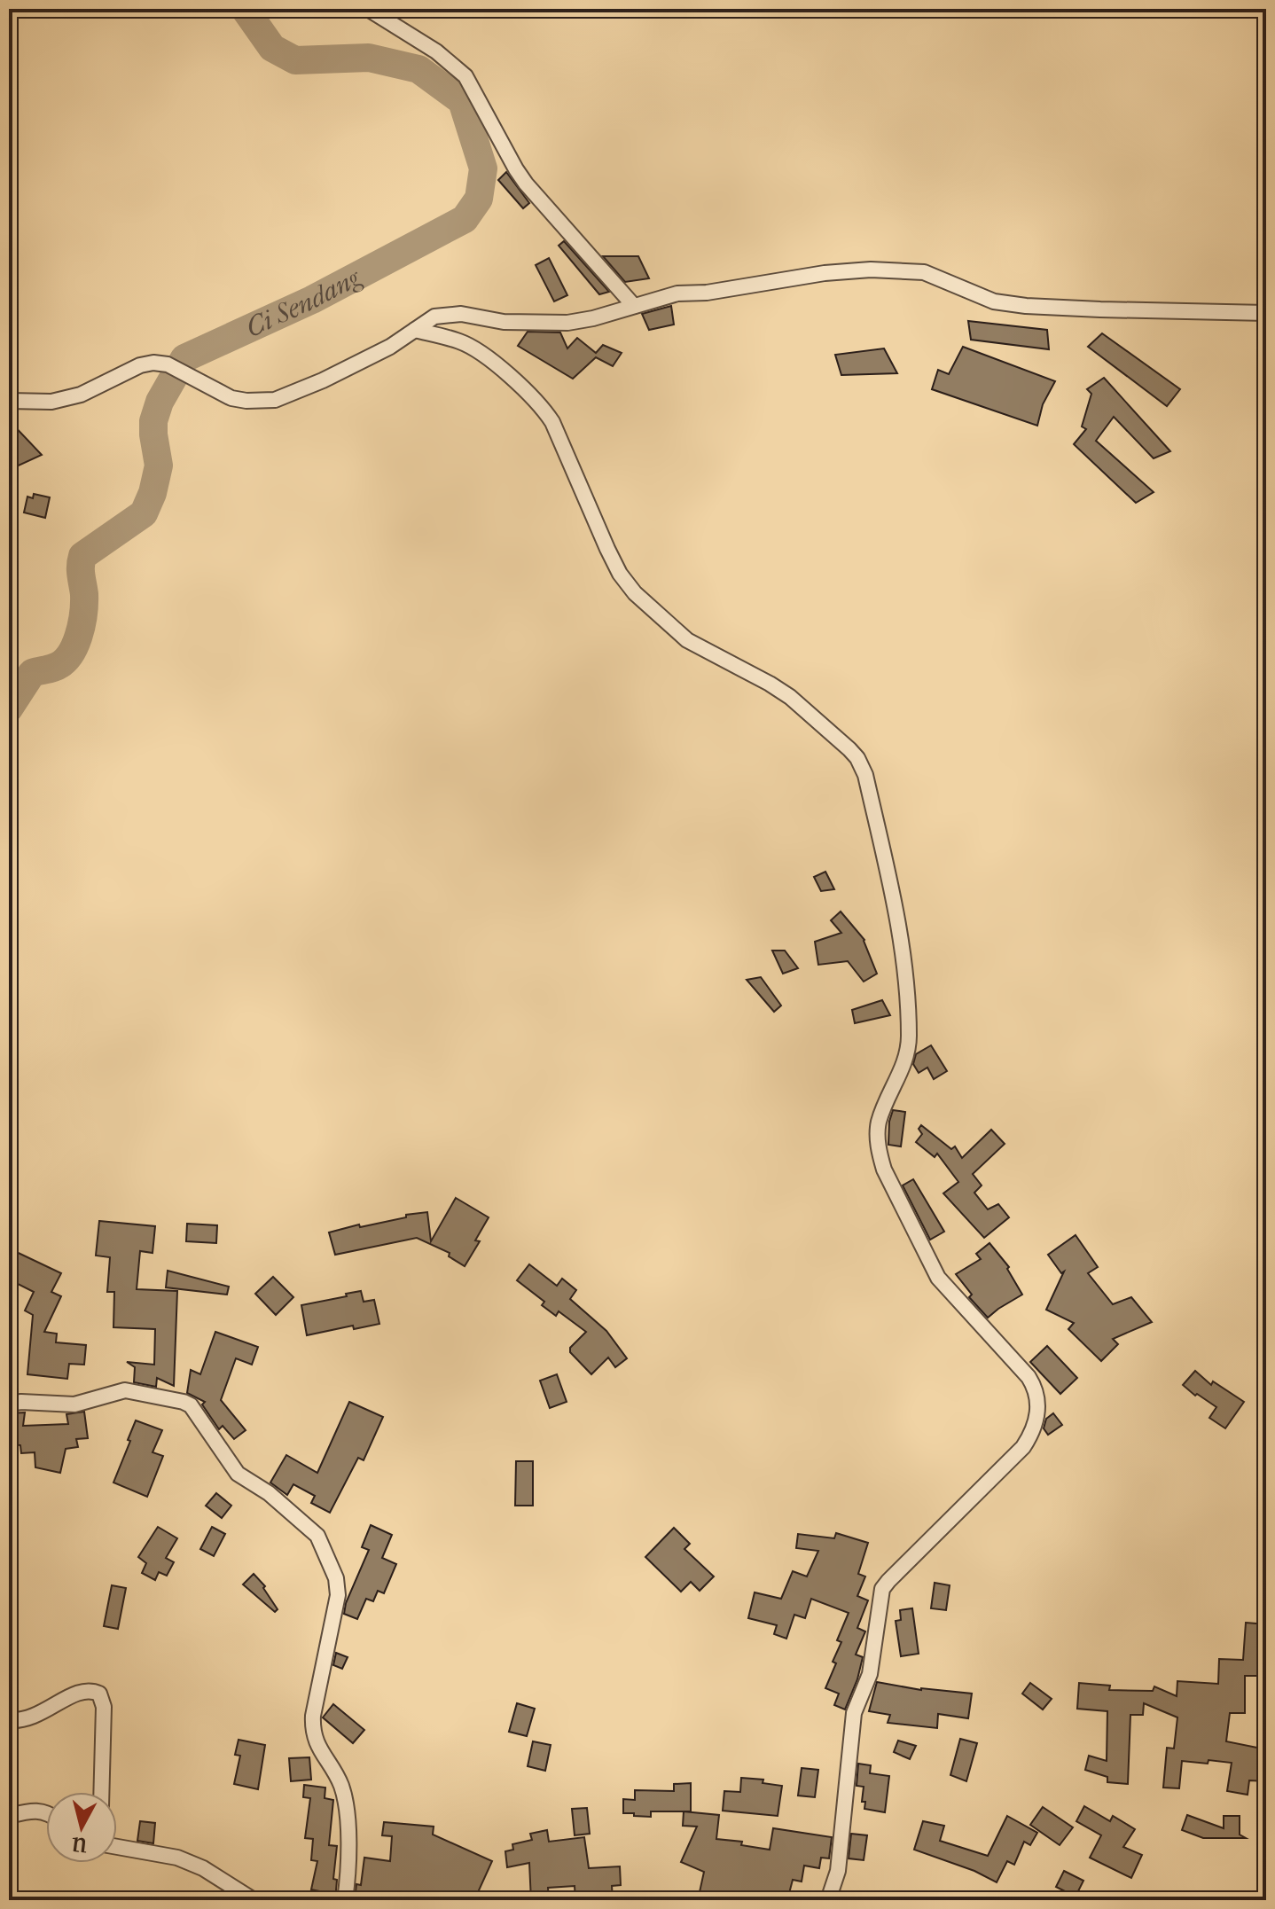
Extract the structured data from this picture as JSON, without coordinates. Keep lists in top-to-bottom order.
{
  "water": ["Ci Sendang"],
  "north": "bottom"
}
